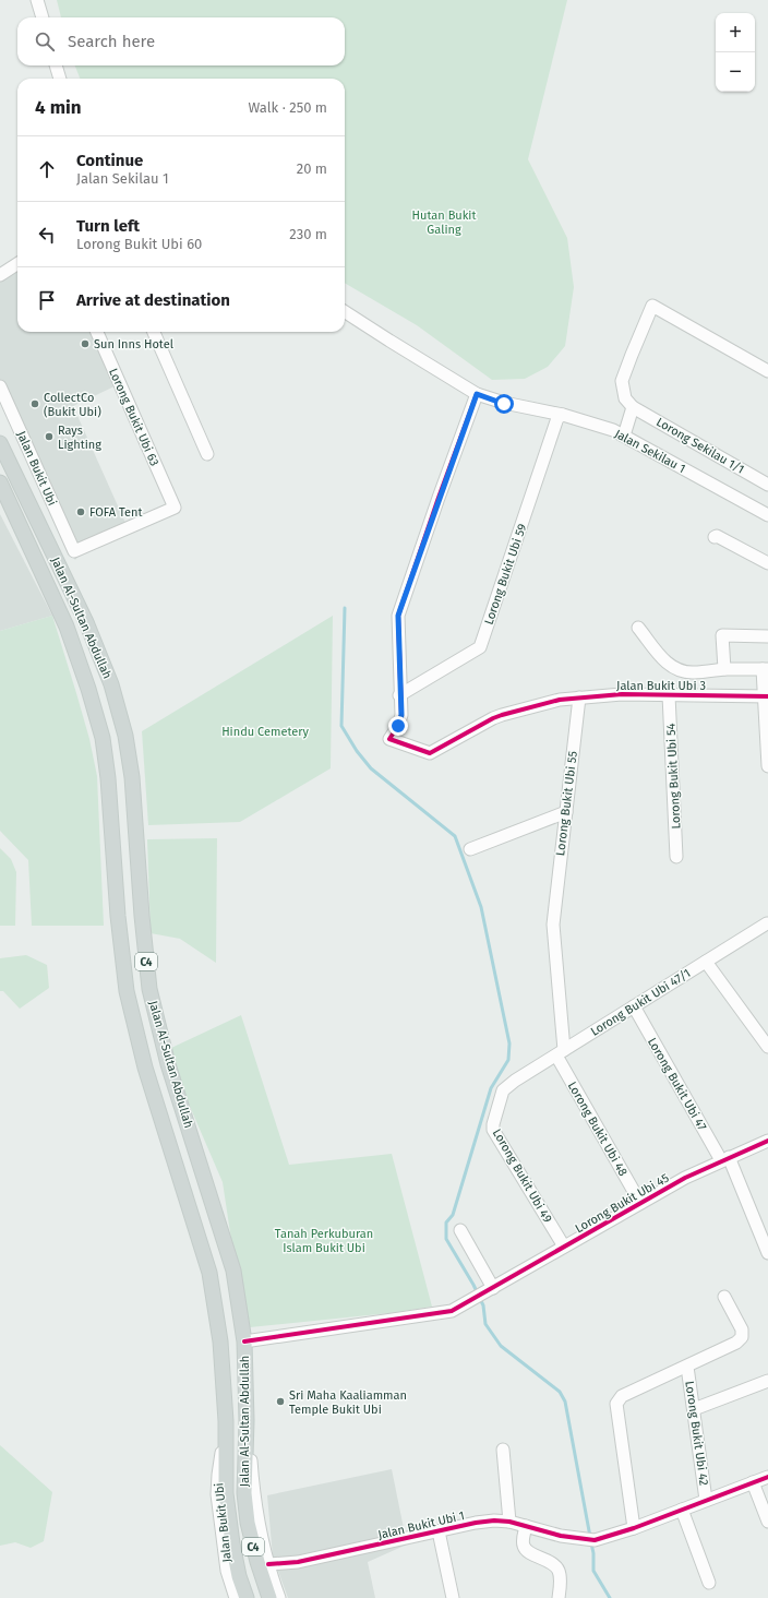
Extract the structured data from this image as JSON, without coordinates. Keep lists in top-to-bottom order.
{
  "streets": {
    "main road": ["Jalan Al-Sultan Abdullah", "C4"],
    "street": [
      "Lorong Bukit Ubi 63",
      "Lorong Sekilau 1/1",
      "Jalan Sekilau 1",
      "Jalan Bukit Ubi",
      "Lorong Bukit Ubi 59",
      "Jalan Bukit Ubi 3",
      "Lorong Bukit Ubi 54",
      "Lorong Bukit Ubi 55",
      "Lorong Bukit Ubi 47/1",
      "Lorong Bukit Ubi 47",
      "Lorong Bukit Ubi 48",
      "Lorong Bukit Ubi 49",
      "Lorong Bukit Ubi 45",
      "Lorong Bukit Ubi 42",
      "Jalan Bukit Ubi 1"
    ]
  },
  "crossings": [
    ["Lorong Bukit Ubi 63", "Jalan Bukit Ubi"],
    ["Jalan Sekilau 1", "Lorong Bukit Ubi 59"],
    ["Jalan Bukit Ubi", "Jalan Al-Sultan Abdullah"],
    ["Lorong Bukit Ubi 59", "Jalan Bukit Ubi 3"],
    ["Jalan Al-Sultan Abdullah", "C4"],
    ["Jalan Al-Sultan Abdullah", "Lorong Bukit Ubi 45"],
    ["Jalan Bukit Ubi 3", "Lorong Bukit Ubi 54"],
    ["Jalan Bukit Ubi 3", "Lorong Bukit Ubi 55"],
    ["Lorong Bukit Ubi 55", "Lorong Bukit Ubi 47/1"],
    ["Lorong Bukit Ubi 55", "Lorong Bukit Ubi 48"],
    ["C4", "Jalan Bukit Ubi 1"],
    ["Lorong Bukit Ubi 47/1", "Lorong Bukit Ubi 47"],
    ["Lorong Bukit Ubi 47/1", "Lorong Bukit Ubi 48"],
    ["Lorong Bukit Ubi 47/1", "Lorong Bukit Ubi 49"],
    ["Lorong Bukit Ubi 47", "Lorong Bukit Ubi 45"],
    ["Lorong Bukit Ubi 48", "Lorong Bukit Ubi 45"],
    ["Lorong Bukit Ubi 49", "Lorong Bukit Ubi 45"]
  ],
  "parks": ["Hutan Bukit Galing", "Hindu Cemetery", "Tanah Perkuburan Islam Bukit Ubi"],
  "places": [
    "Sun Inns Hotel",
    "CollectCo (Bukit Ubi)",
    "Rays Lighting",
    "FOFA Tent",
    "Sri Maha Kaaliamman Temple Bukit Ubi"
  ],
  "page": {
    "map_buttons": ["+", "−"],
    "search": "Search here",
    "heading": ["4 min", "Walk · 250 m"],
    "list": [
      ["Continue", "Jalan Sekilau 1", "20 m"],
      ["Turn left", "Lorong Bukit Ubi 60", "230 m"],
      "Arrive at destination"
    ]
  }
}
